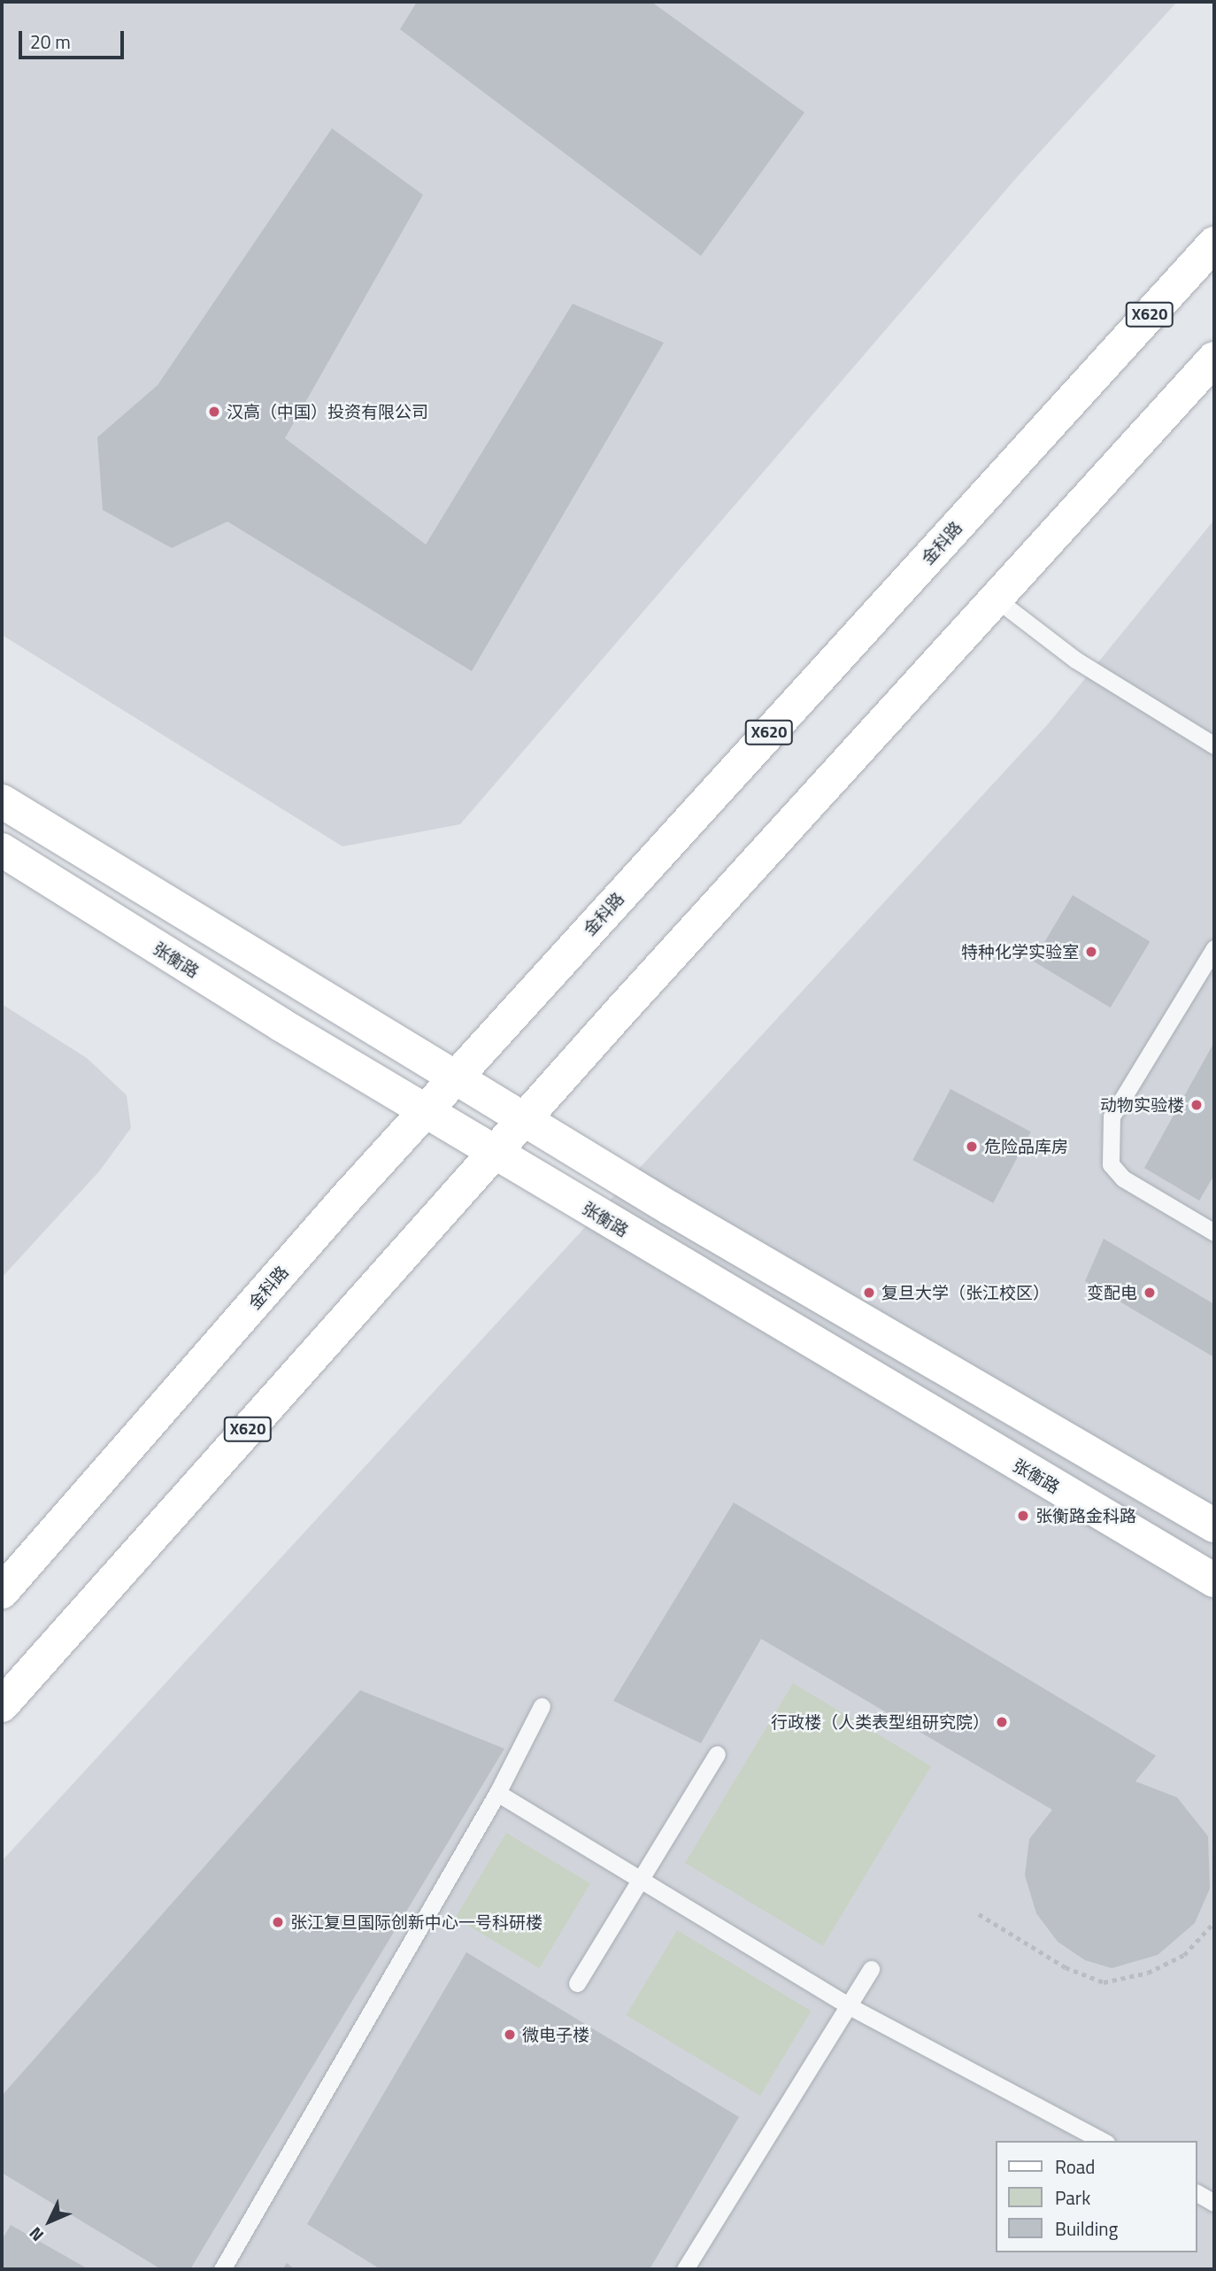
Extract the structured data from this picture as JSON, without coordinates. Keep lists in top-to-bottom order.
{
  "streets": {
    "main road": ["X620", "金科路", "张衡路"]
  },
  "crossings": [
    ["X620", "张衡路"],
    ["金科路", "张衡路"]
  ],
  "places": [
    "汉高（中国）投资有限公司",
    "特种化学实验室",
    "动物实验楼",
    "危险品库房",
    "复旦大学（张江校区）",
    "变配电",
    "张衡路金科路",
    "行政楼（人类表型组研究院）",
    "张江复旦国际创新中心一号科研楼",
    "微电子楼"
  ],
  "legend": ["Road", "Park", "Building"],
  "scale_bar": "20 m",
  "north": "bottom left"
}
